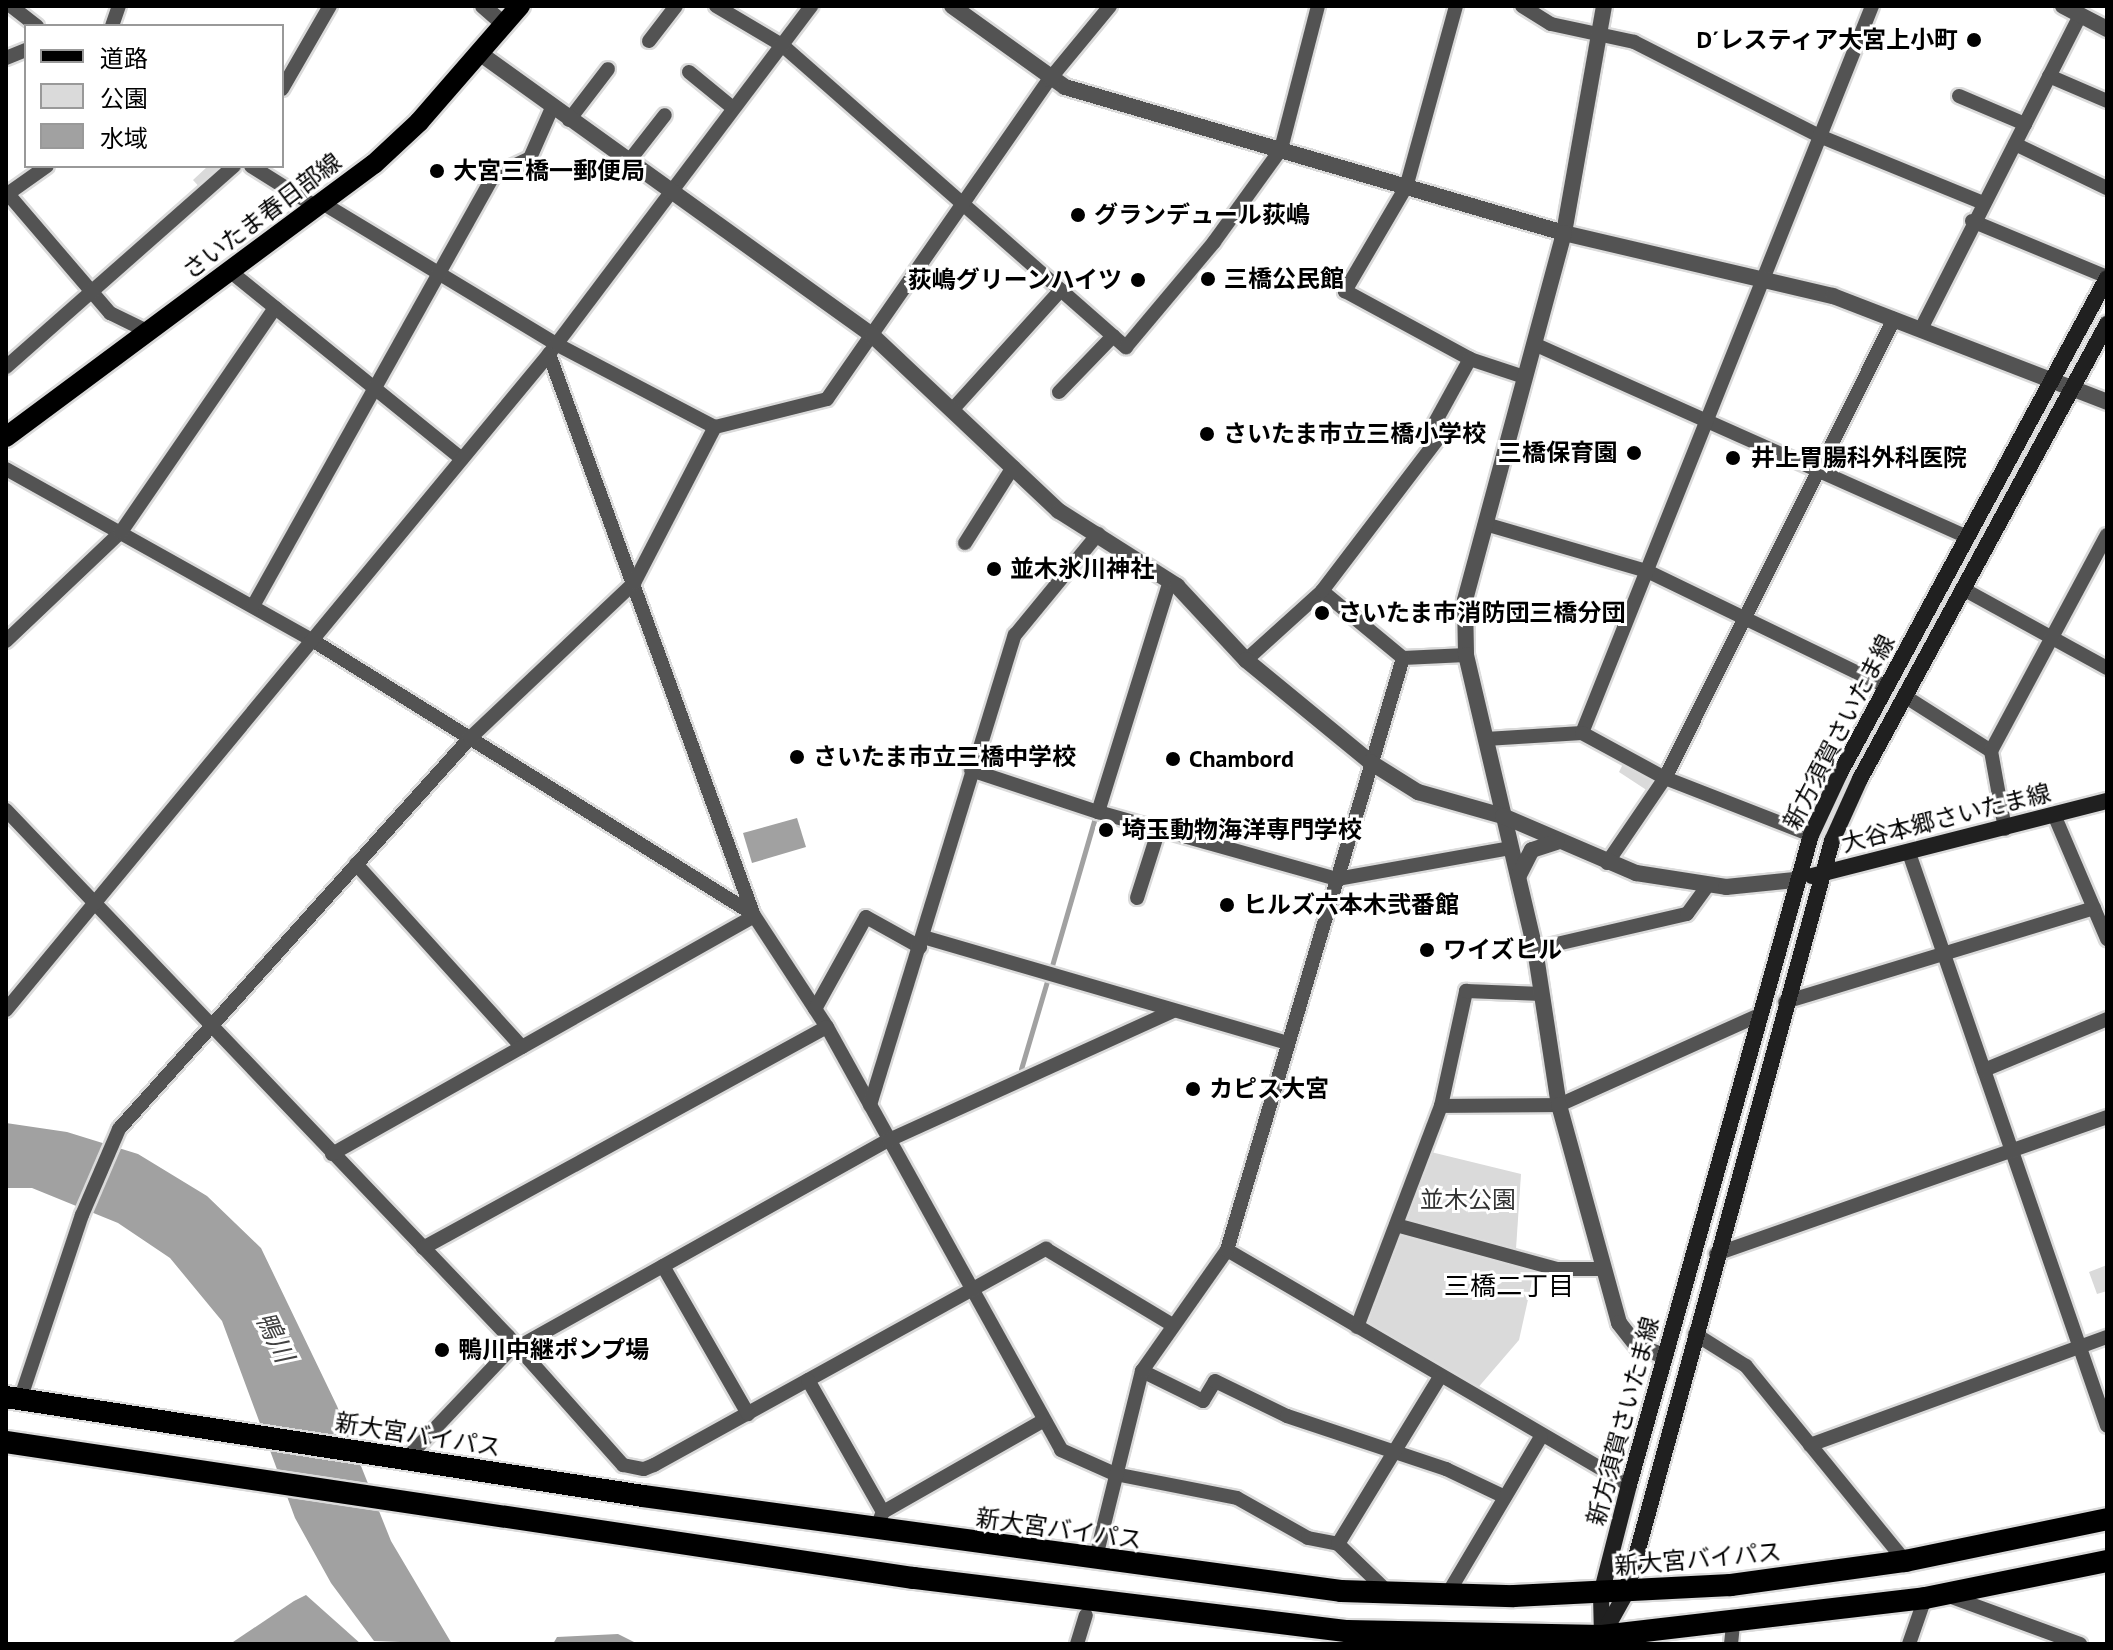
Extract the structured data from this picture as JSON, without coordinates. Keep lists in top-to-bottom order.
{
  "streets": {
    "highway": ["新大宮バイパス"],
    "main road": ["さいたま春日部線", "新方須賀さいたま線", "大谷本郷さいたま線"]
  },
  "crossings": [
    ["新方須賀さいたま線", "大谷本郷さいたま線"],
    ["新方須賀さいたま線", "新大宮バイパス"]
  ],
  "districts": ["三橋二丁目"],
  "water": ["鴨川"],
  "parks": ["並木公園"],
  "places": [
    "D´レスティア大宮上小町",
    "大宮三橋一郵便局",
    "グランデュール荻嶋",
    "三橋公民館",
    "荻嶋グリーンハイツ",
    "さいたま市立三橋小学校",
    "三橋保育園",
    "井上胃腸科外科医院",
    "並木氷川神社",
    "さいたま市消防団三橋分団",
    "さいたま市立三橋中学校",
    "Chambord",
    "埼玉動物海洋専門学校",
    "ヒルズ六本木弐番館",
    "ワイズヒル",
    "カピス大宮",
    "鴨川中継ポンプ場"
  ],
  "legend": ["道路", "公園", "水域"]
}
